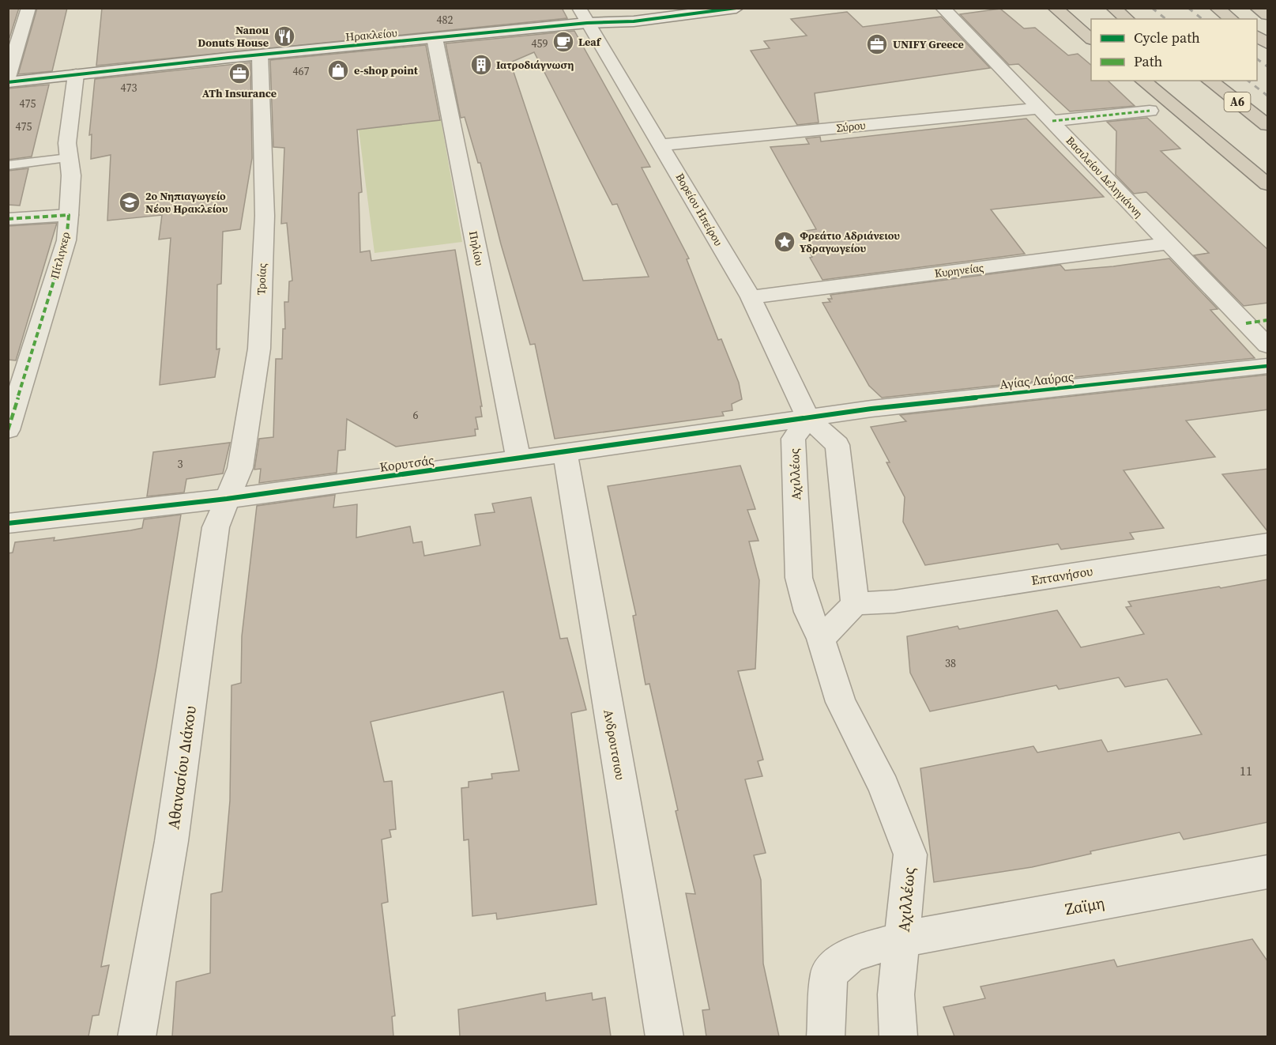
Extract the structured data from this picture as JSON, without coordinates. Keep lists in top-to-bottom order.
{
  "streets": {
    "highway": ["Α6"],
    "street": [
      "Ηρακλείου",
      "Σύρου",
      "Βασιλείου Δεληγιάννη",
      "Βορείου Ηπείρου",
      "Πηλίου",
      "Πίτλιγκερ",
      "Κυρηνείας",
      "Τροίας",
      "Αγίας Λαύρας",
      "Κορυτσάς",
      "Αχιλλέως",
      "Επτανήσου",
      "Ανδρουτσιου",
      "Αθανασίου Διάκου",
      "Ζαϊμη"
    ]
  },
  "crossings": [
    ["Ηρακλείου", "Βορείου Ηπείρου"],
    ["Ηρακλείου", "Πηλίου"],
    ["Ηρακλείου", "Πίτλιγκερ"],
    ["Ηρακλείου", "Τροίας"],
    ["Σύρου", "Βασιλείου Δεληγιάννη"],
    ["Σύρου", "Βορείου Ηπείρου"],
    ["Βασιλείου Δεληγιάννη", "Κυρηνείας"],
    ["Βορείου Ηπείρου", "Κυρηνείας"],
    ["Βορείου Ηπείρου", "Αγίας Λαύρας"],
    ["Βορείου Ηπείρου", "Κορυτσάς"],
    ["Βορείου Ηπείρου", "Αχιλλέως"],
    ["Πηλίου", "Κορυτσάς"],
    ["Τροίας", "Κορυτσάς"],
    ["Τροίας", "Αθανασίου Διάκου"],
    ["Αγίας Λαύρας", "Κορυτσάς"],
    ["Αγίας Λαύρας", "Αχιλλέως"],
    ["Κορυτσάς", "Αχιλλέως"],
    ["Κορυτσάς", "Ανδρουτσιου"],
    ["Κορυτσάς", "Αθανασίου Διάκου"],
    ["Αχιλλέως", "Ζαϊμη"]
  ],
  "places": {
    "restaurant": ["Nanou Donuts House"],
    "cafe": ["Leaf"],
    "office": ["UNIFY Greece", "ATh Insurance"],
    "building": ["Ιατροδιάγνωση"],
    "shop": ["e-shop point"],
    "school or university": ["2ο Νηπιαγωγείο Νέου Ηρακλείου"],
    "place": ["Φρεάτιο Αδριάνειου Υδραγωγείου"]
  },
  "house_numbers": [
    "482",
    "459",
    "467",
    "473",
    "475",
    "475",
    "6",
    "3",
    "38",
    "11"
  ],
  "legend": ["Cycle path", "Path"]
}
